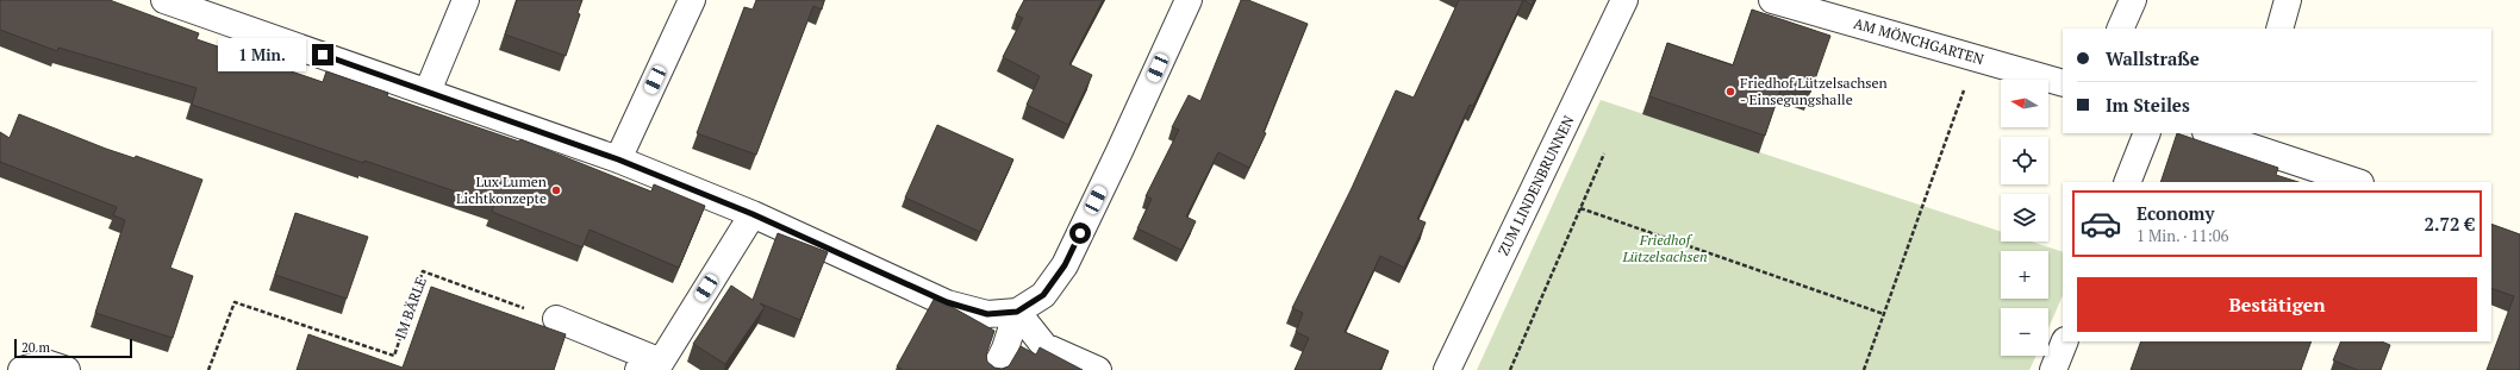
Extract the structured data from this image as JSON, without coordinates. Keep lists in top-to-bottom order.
{
  "streets": {
    "street": ["AM MÖNCHGARTEN", "ZUM LINDENBRUNNEN"],
    "path": ["IM BÄRLE"]
  },
  "parks": ["Friedhof Lützelsachsen"],
  "places": ["Friedhof Lützelsachsen - Einsegungshalle", "Lux Lumen Lichtkonzepte"],
  "scale_bar": "20 m",
  "north": "left",
  "page": {
    "banner": ["Wallstraße", "Im Steiles"],
    "bubble": "1 Min.",
    "map_buttons": ["+", "−"],
    "list": [
      {
        "name": "Economy",
        "note": "1 Min. · 11:06",
        "value": "2.72 €"
      }
    ],
    "buttons": "Bestätigen",
    "scale": "20 m"
  }
}
